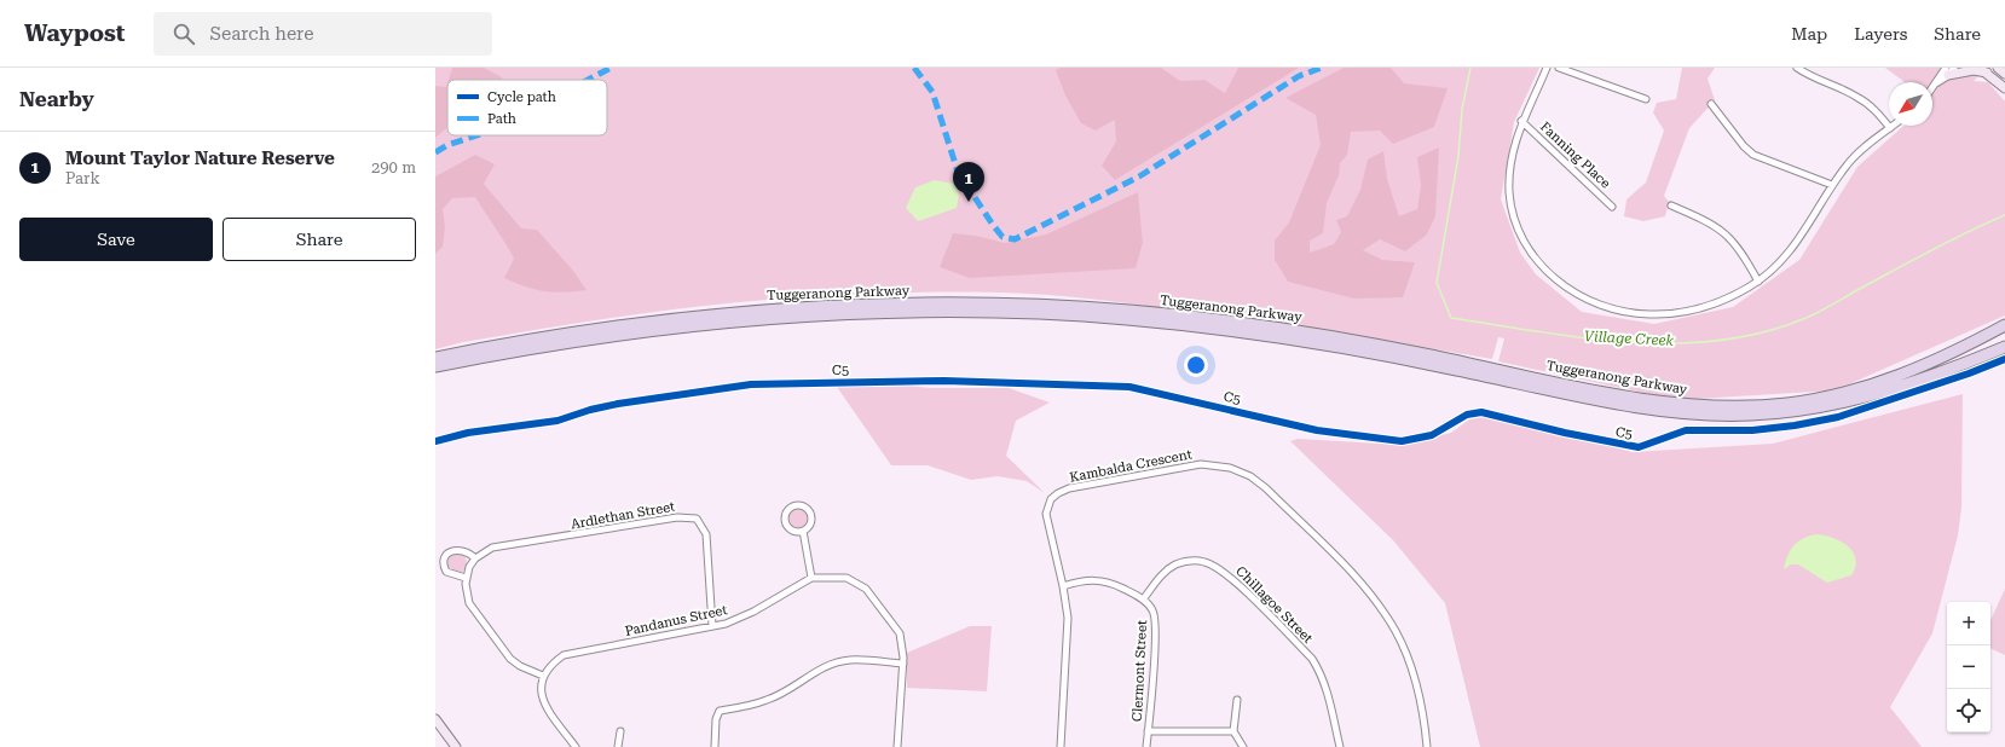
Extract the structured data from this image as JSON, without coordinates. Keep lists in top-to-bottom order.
{
  "streets": {
    "highway": ["Tuggeranong Parkway"],
    "street": [
      "Fanning Place",
      "Kambalda Crescent",
      "Ardlethan Street",
      "Chillagoe Street",
      "Pandanus Street",
      "Clermont Street"
    ],
    "cycle path": ["C5"]
  },
  "crossings": [
    ["Kambalda Crescent", "Clermont Street"],
    ["Ardlethan Street", "Pandanus Street"],
    ["Chillagoe Street", "Clermont Street"]
  ],
  "water": ["Village Creek"],
  "legend": ["Cycle path", "Path"],
  "north": "bottom left",
  "page": {
    "header": "Waypost",
    "search": "Search here",
    "nav": ["Map", "Layers", "Share"],
    "heading": "Nearby",
    "list": [
      {
        "mark": "1",
        "name": "Mount Taylor Nature Reserve",
        "note": "Park",
        "value": "290 m"
      }
    ],
    "pins": "1",
    "buttons": ["Save", "Share"],
    "map_buttons": ["+", "−"]
  }
}
